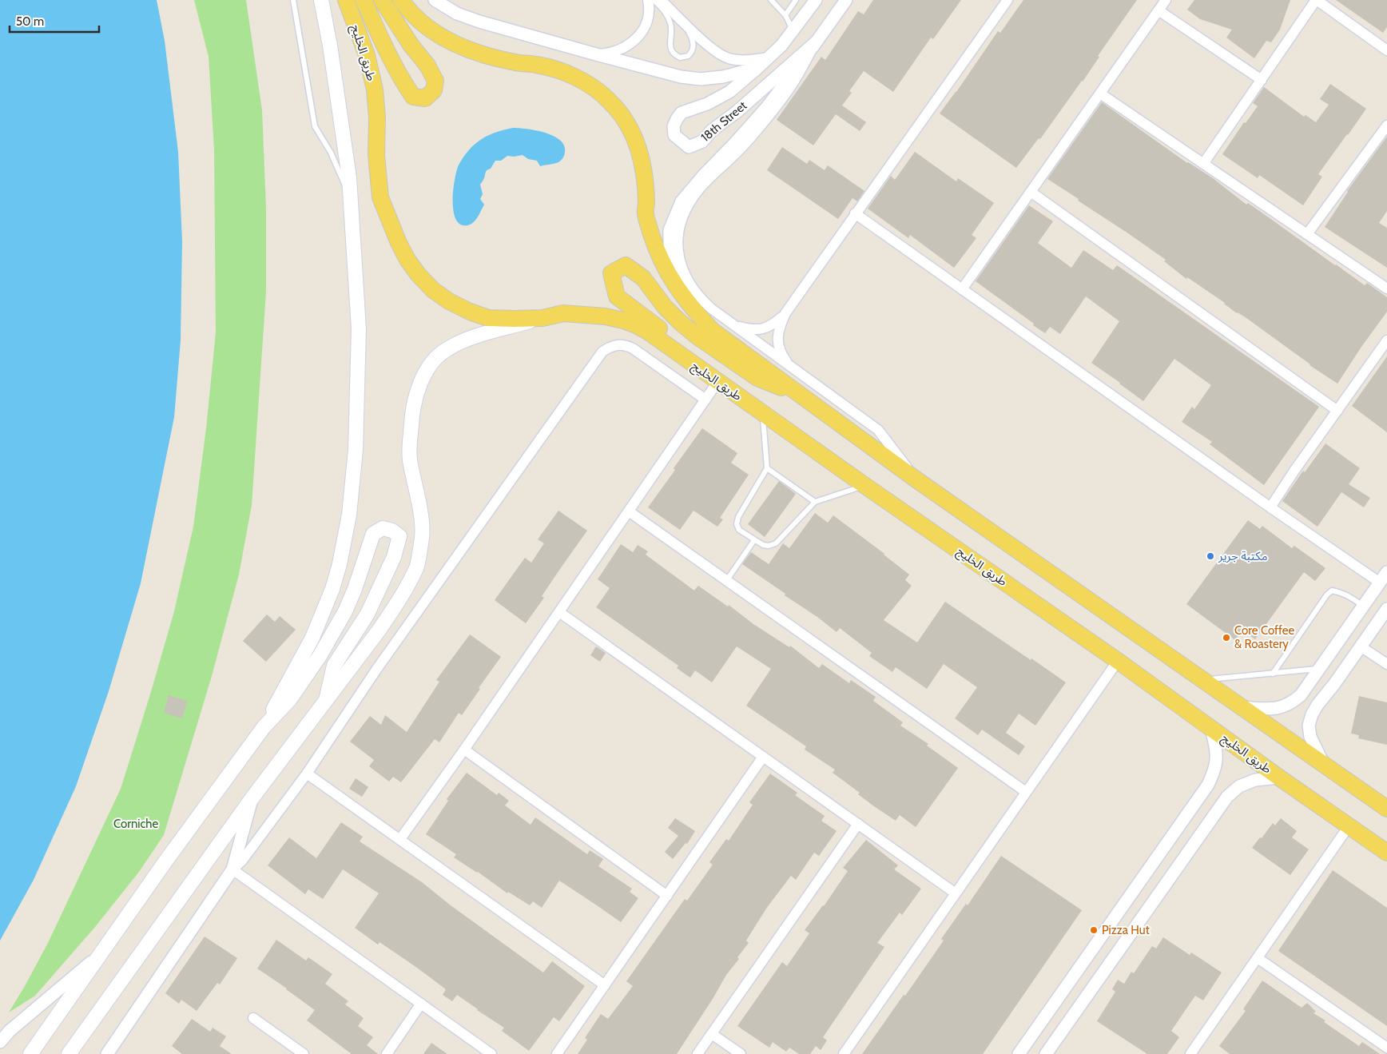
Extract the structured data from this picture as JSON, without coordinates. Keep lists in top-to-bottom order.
{
  "streets": {
    "main road": ["طريق الخليج"],
    "street": ["18th Street"]
  },
  "parks": ["Corniche"],
  "places": ["مكتبة جرير", "Core Coffee & Roastery", "Pizza Hut"],
  "scale_bar": "50 m"
}
